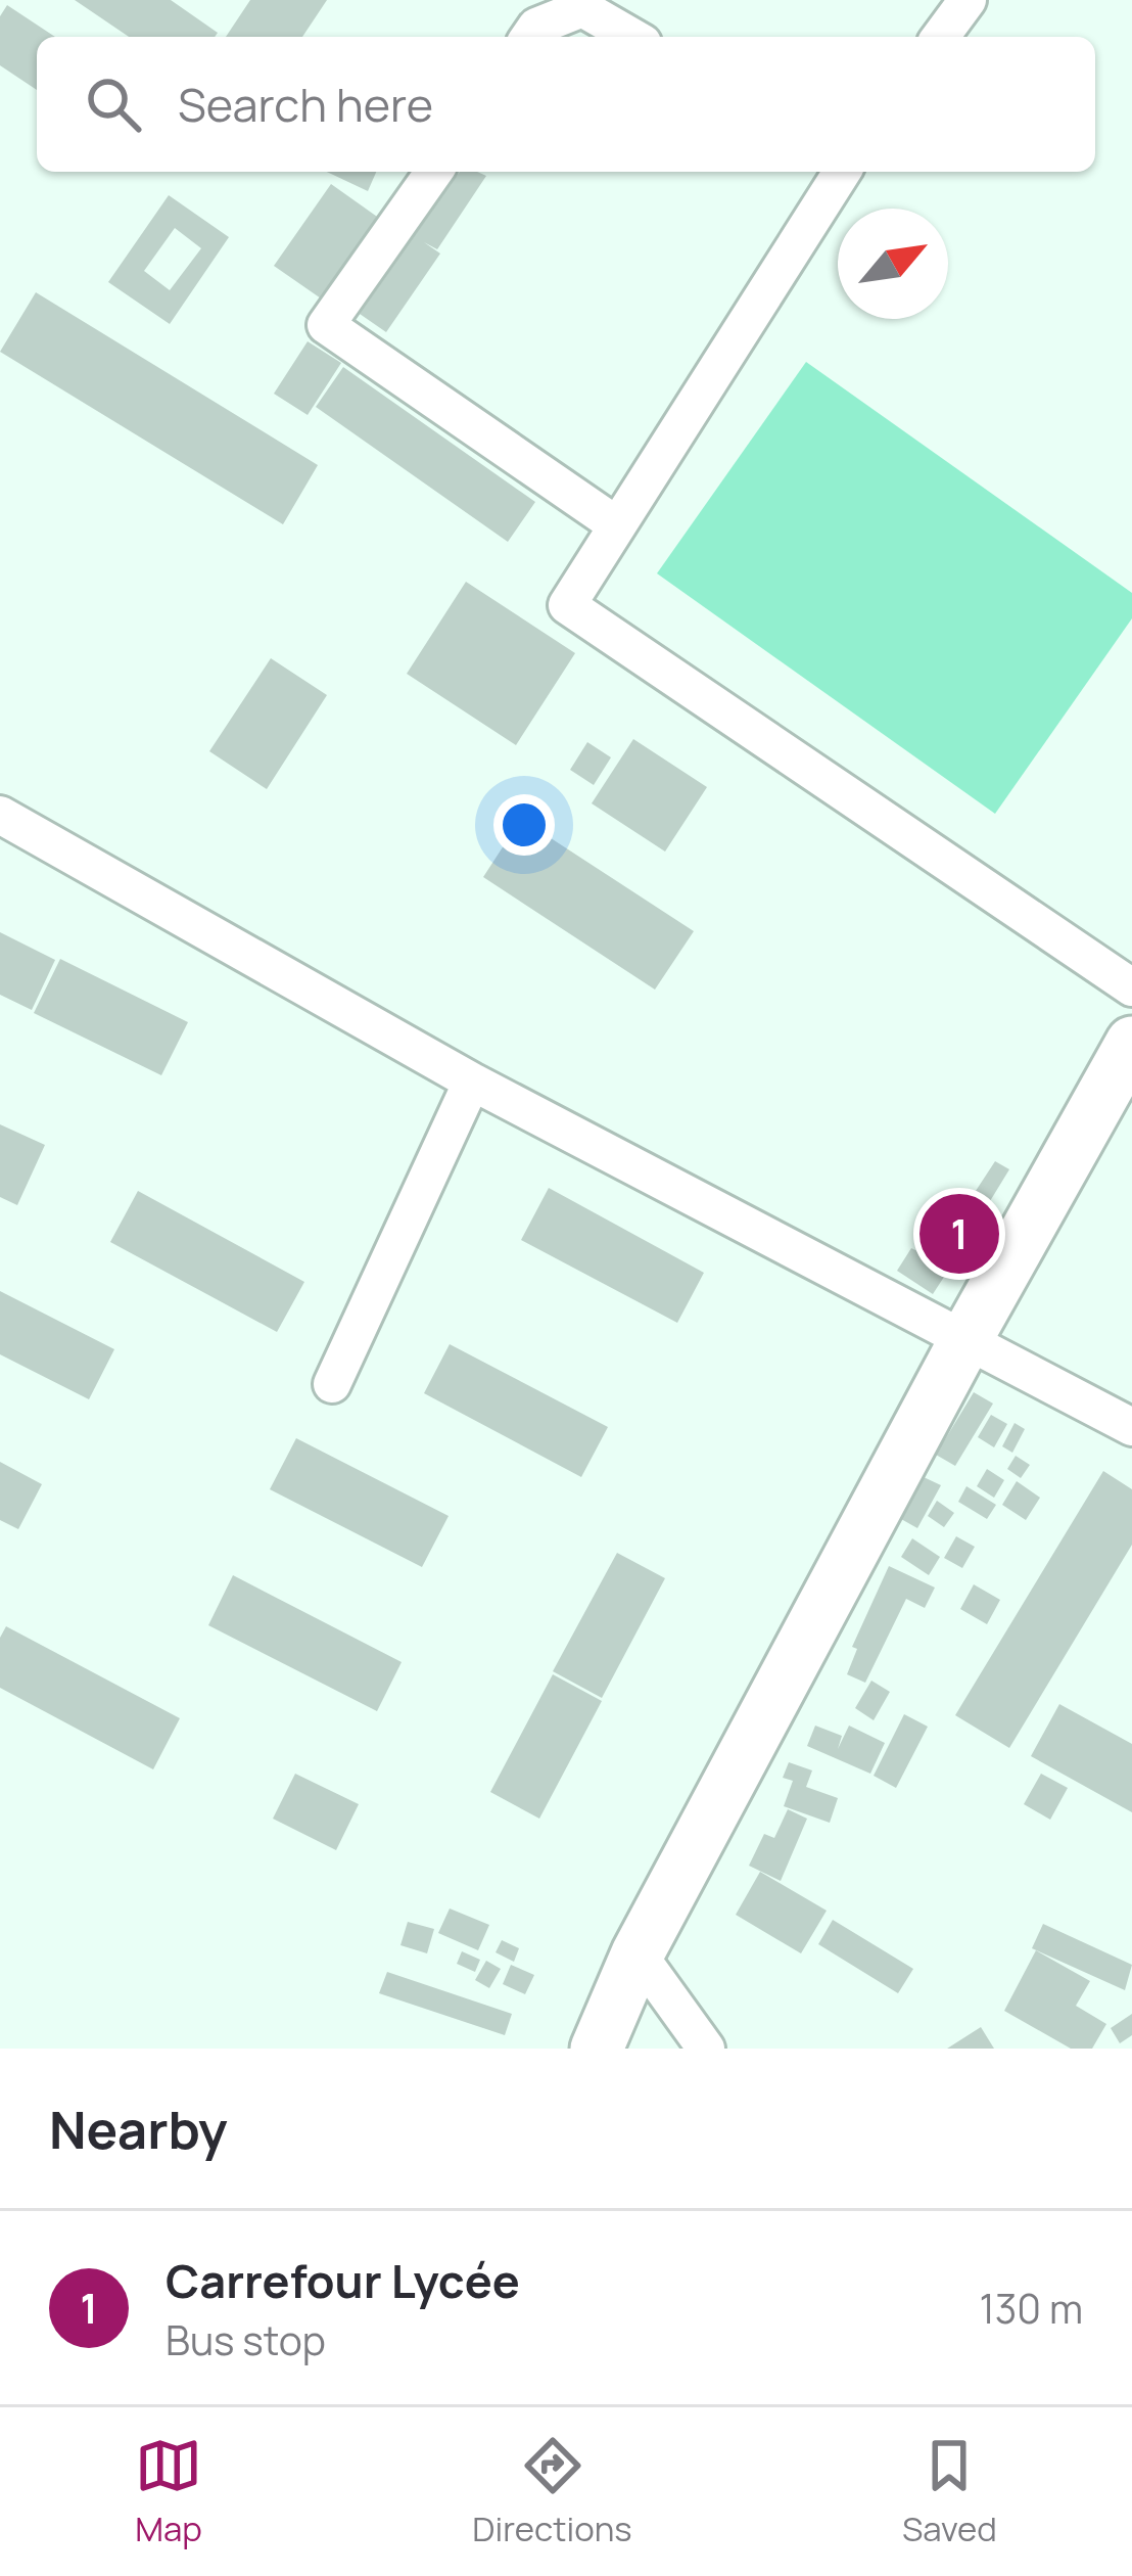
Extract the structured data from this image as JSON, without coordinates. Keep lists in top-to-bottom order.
{
  "north": "top right",
  "page": {
    "search": "Search here",
    "pins": "1",
    "heading": "Nearby",
    "list": [
      {
        "mark": "1",
        "name": "Carrefour Lycée",
        "note": "Bus stop",
        "value": "130 m"
      }
    ],
    "nav": ["Map", "Directions", "Saved"]
  }
}
